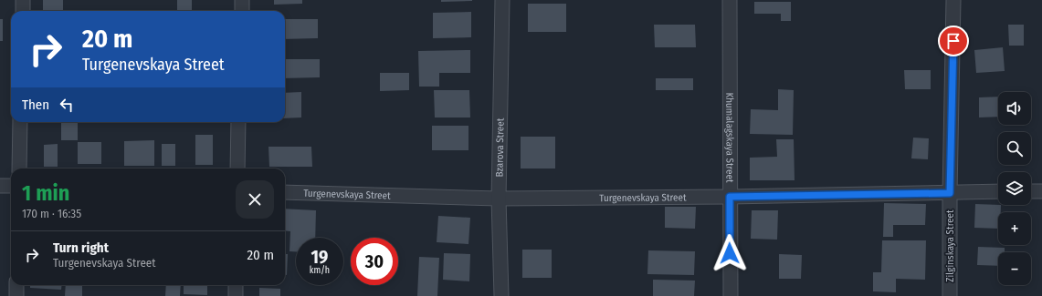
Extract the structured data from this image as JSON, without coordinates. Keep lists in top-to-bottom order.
{
  "streets": {
    "street": [
      "Khumalagskaya Street",
      "Bzarova Street",
      "Turgenevskaya Street",
      "Zilginskaya Street"
    ]
  },
  "crossings": [
    ["Khumalagskaya Street", "Turgenevskaya Street"],
    ["Bzarova Street", "Turgenevskaya Street"],
    ["Turgenevskaya Street", "Zilginskaya Street"]
  ],
  "page": {
    "turn": ["20 m", "Turgenevskaya Street"],
    "then": "Then",
    "map_buttons": ["+", "−"],
    "heading": ["1 min", "170 m · 16:35"],
    "list": [
      {
        "name": "Turn right",
        "note": "Turgenevskaya Street",
        "value": "20 m"
      }
    ],
    "speed": "19 km/h",
    "limit": "30"
  }
}
